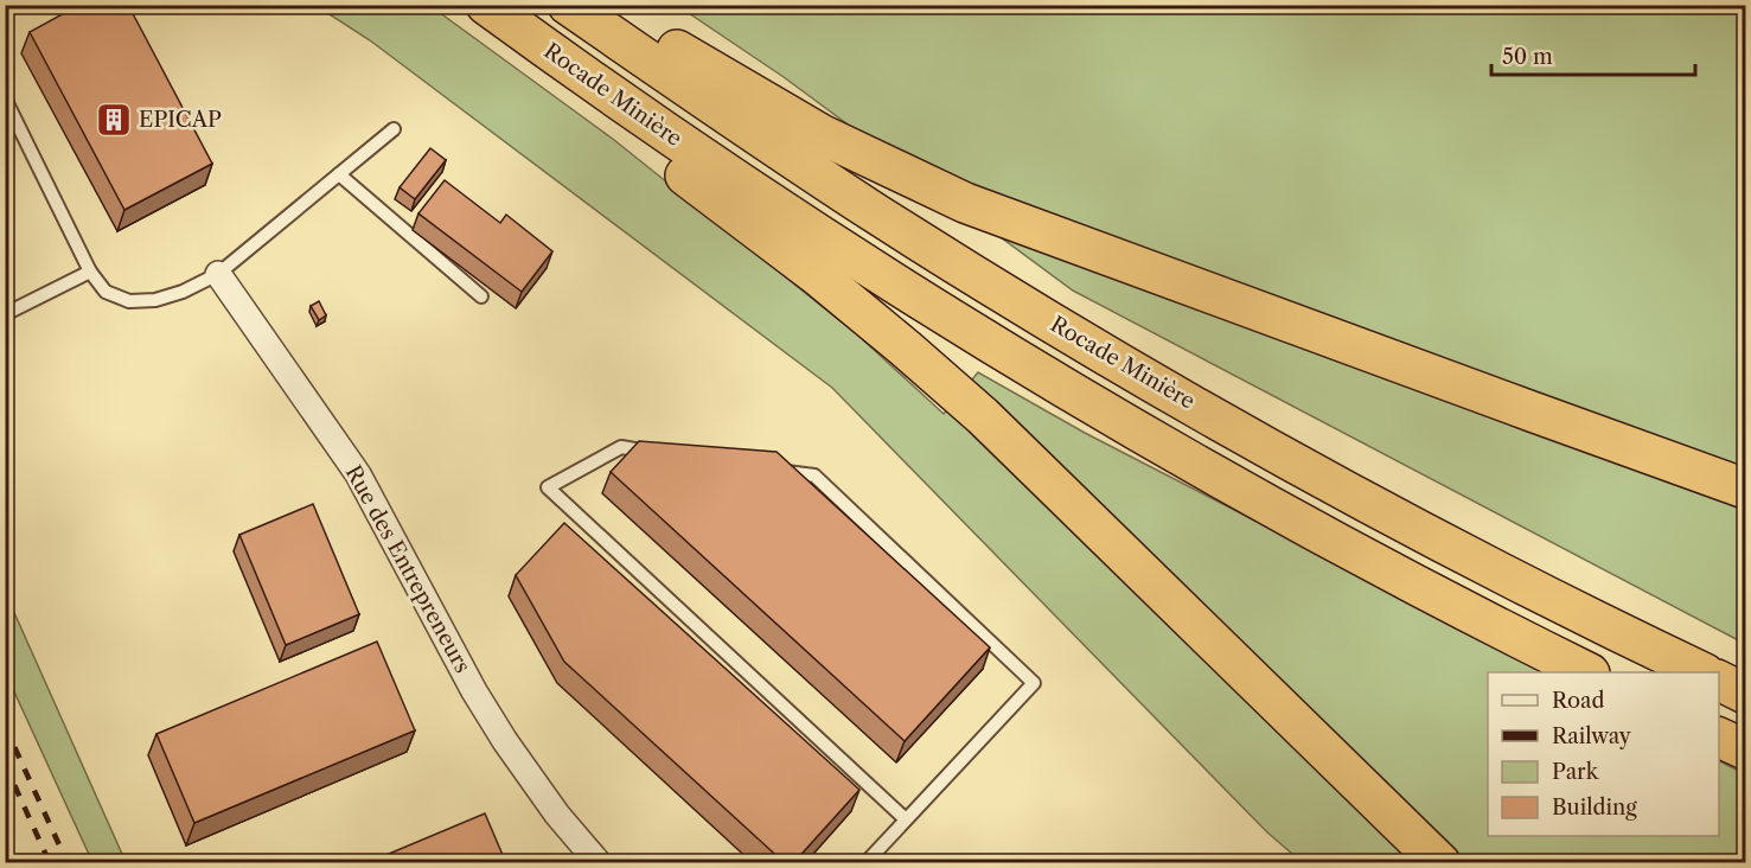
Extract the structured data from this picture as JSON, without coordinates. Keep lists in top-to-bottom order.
{
  "streets": {
    "highway": ["Rocade Minière"],
    "street": ["Rue des Entrepreneurs"]
  },
  "places": {
    "building": ["EPICAP"]
  },
  "legend": [
    "Road",
    "Railway",
    "Park",
    "Building"
  ],
  "scale_bar": "50 m"
}
